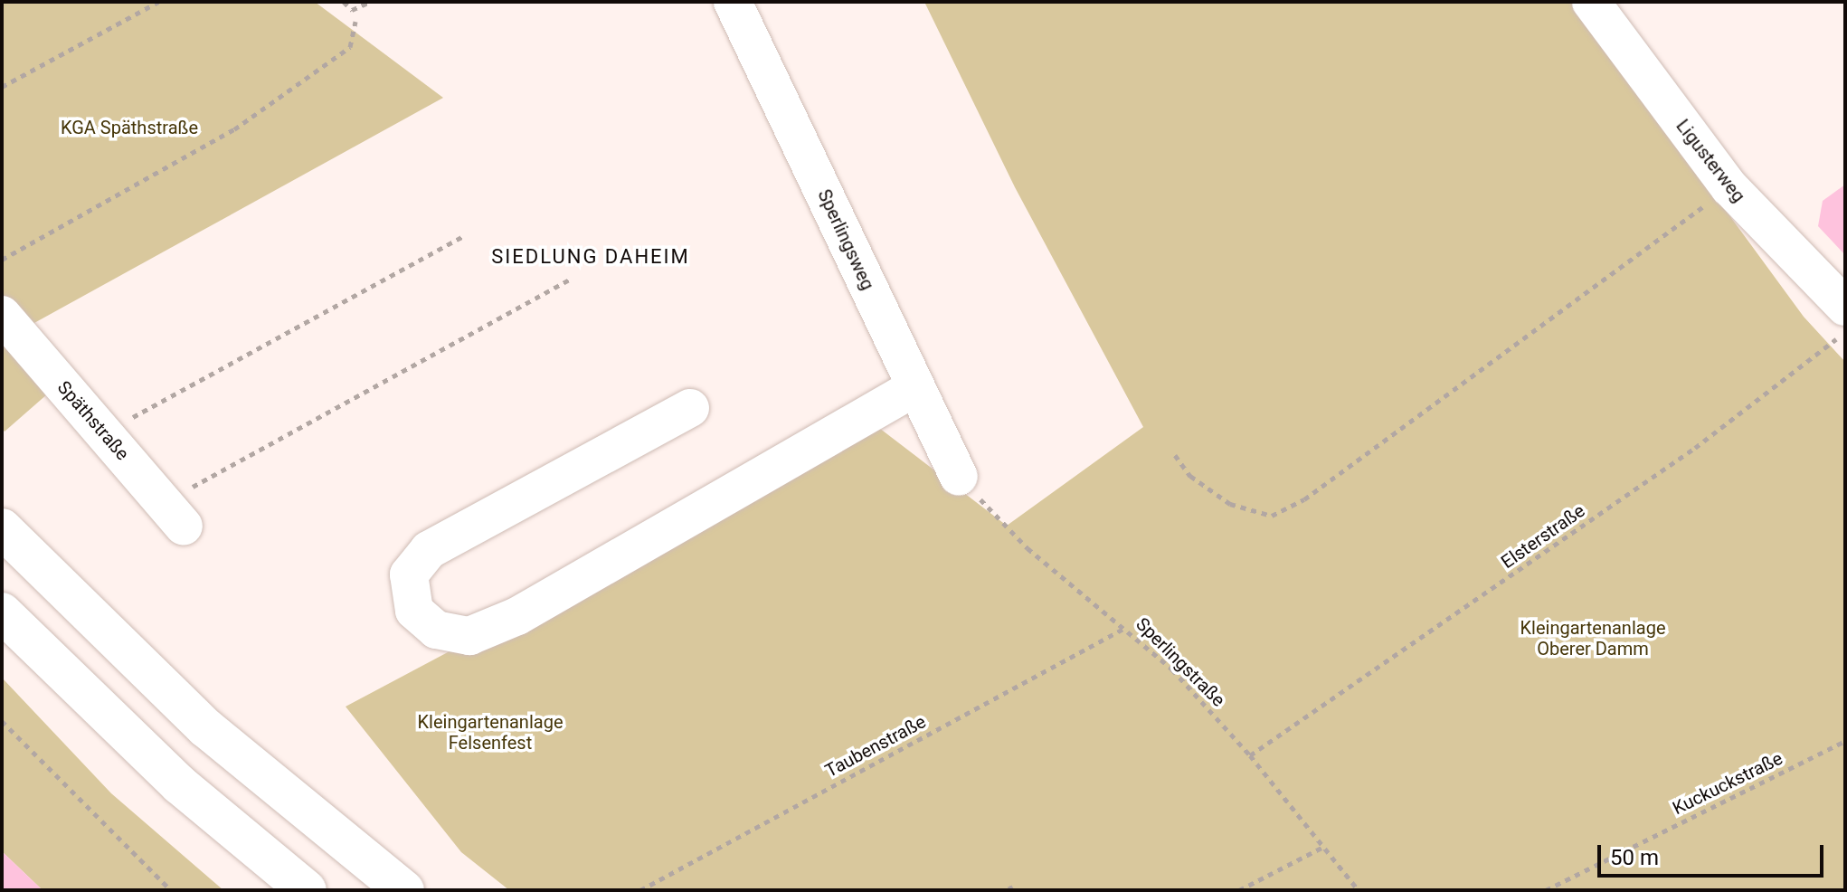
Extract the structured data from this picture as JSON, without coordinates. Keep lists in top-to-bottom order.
{
  "streets": {
    "street": ["Ligusterweg", "Sperlingsweg", "Späthstraße"],
    "path": [
      "Elsterstraße",
      "Sperlingstraße",
      "Taubenstraße",
      "Kuckuckstraße"
    ]
  },
  "crossings": [
    ["Sperlingsweg", "Sperlingstraße"],
    ["Elsterstraße", "Sperlingstraße"],
    ["Sperlingstraße", "Taubenstraße"]
  ],
  "districts": ["SIEDLUNG DAHEIM"],
  "parks": ["KGA Späthstraße", "Kleingartenanlage Oberer Damm", "Kleingartenanlage Felsenfest"],
  "scale_bar": "50 m"
}
